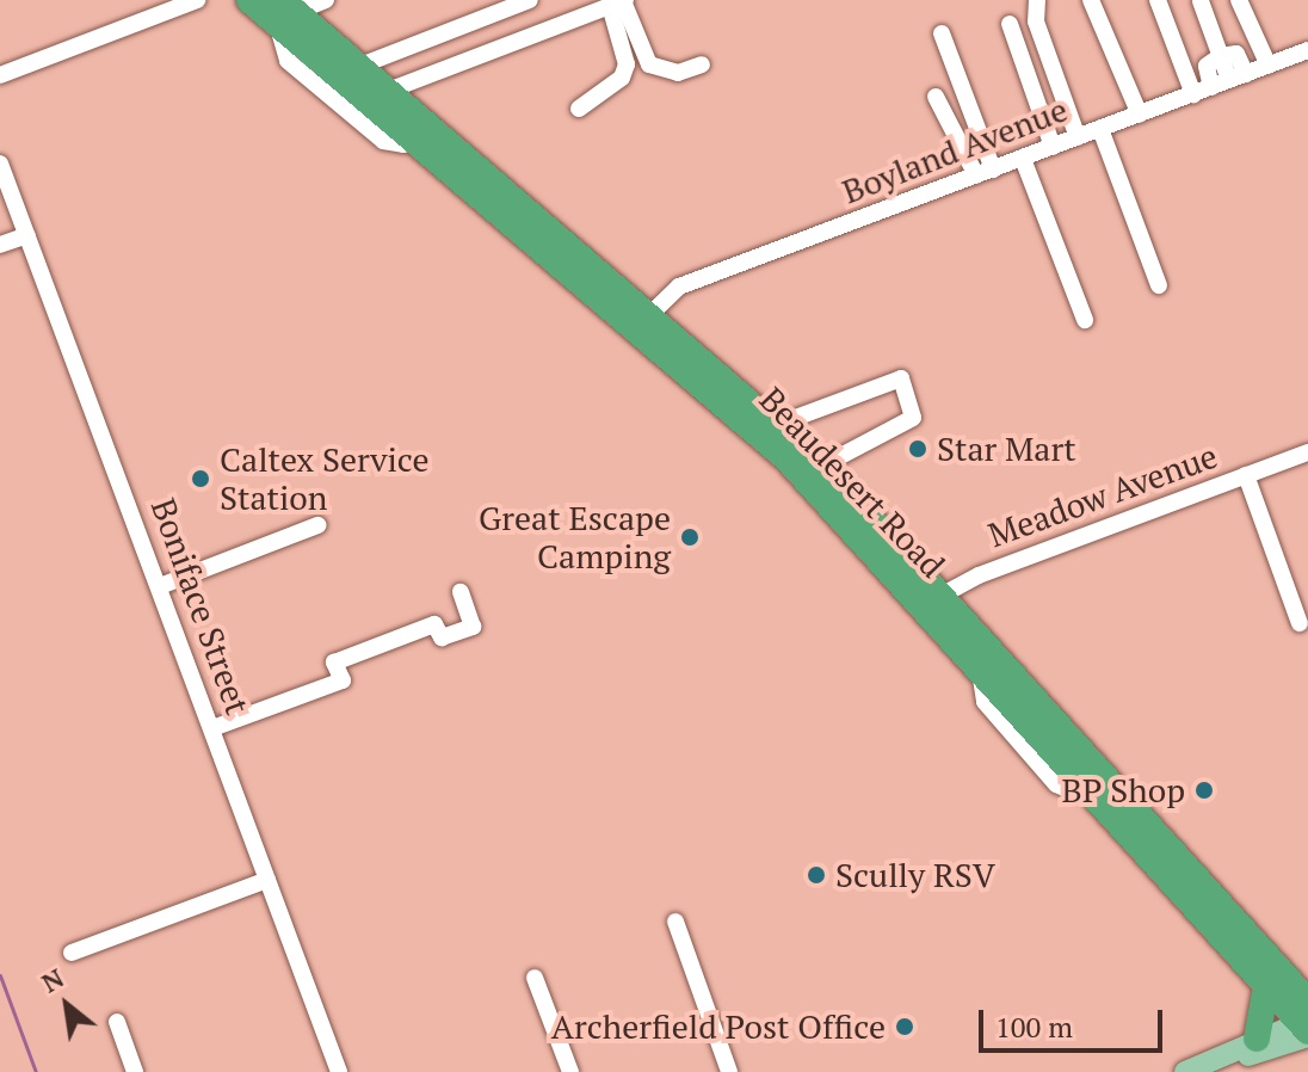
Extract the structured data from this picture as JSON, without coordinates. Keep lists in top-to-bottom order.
{
  "streets": {
    "highway": ["Beaudesert Road"],
    "street": ["Boyland Avenue", "Meadow Avenue", "Boniface Street"]
  },
  "crossings": [
    ["Boyland Avenue", "Beaudesert Road"],
    ["Beaudesert Road", "Meadow Avenue"]
  ],
  "places": [
    "Star Mart",
    "Caltex Service Station",
    "Great Escape Camping",
    "BP Shop",
    "Scully RSV",
    "Archerfield Post Office"
  ],
  "scale_bar": "100 m",
  "north": "top left"
}
